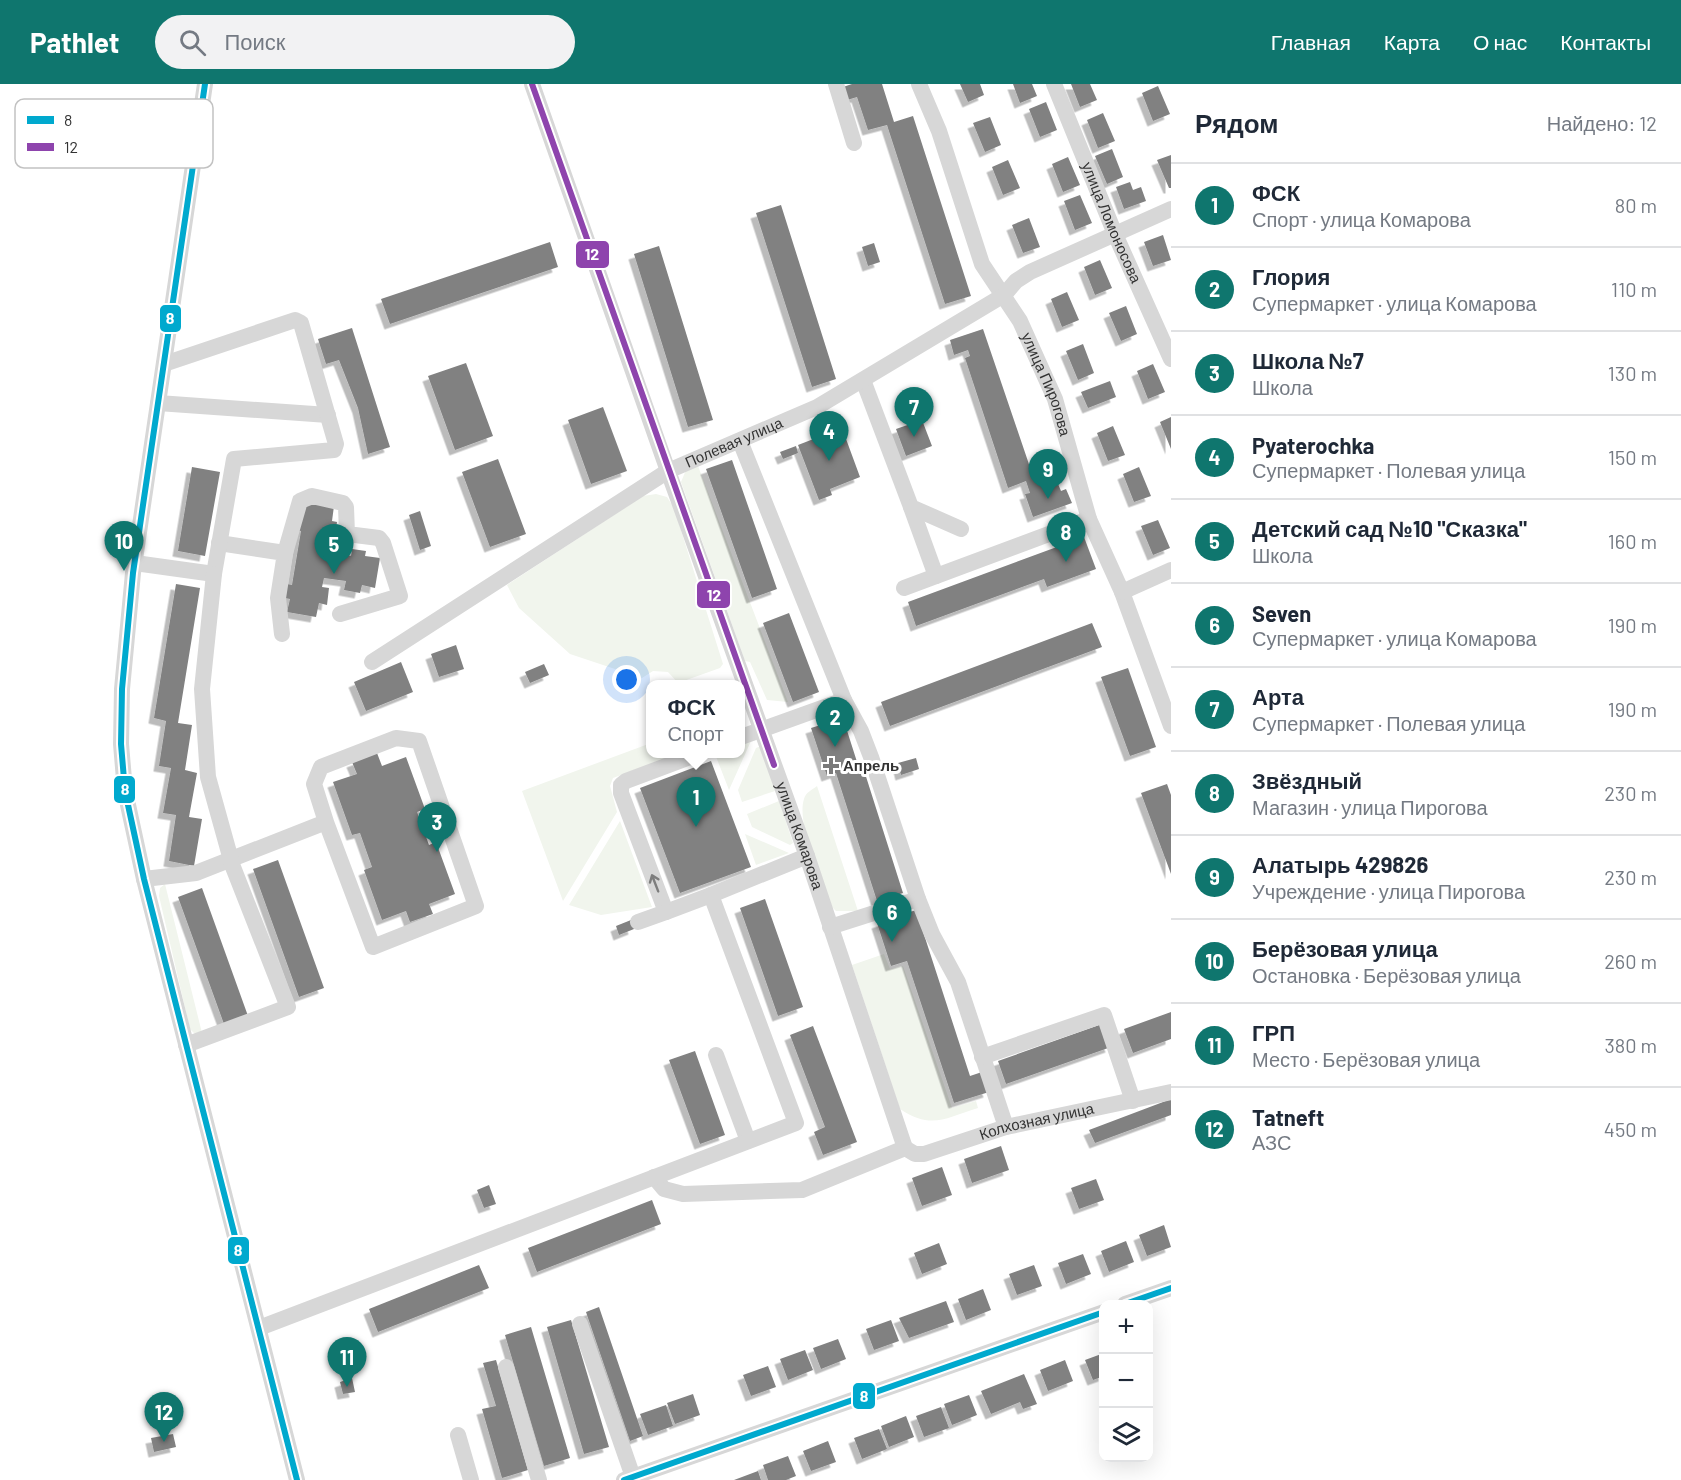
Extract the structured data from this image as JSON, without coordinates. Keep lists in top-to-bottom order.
{
  "streets": {
    "street": [
      "улица Ломоносова",
      "улица Пирогова",
      "Полевая улица",
      "улица Комарова",
      "Колхозная улица"
    ]
  },
  "crossings": [
    ["улица Ломоносова", "Полевая улица"],
    ["улица Пирогова", "Полевая улица"],
    ["Полевая улица", "улица Комарова"],
    ["улица Комарова", "Колхозная улица"]
  ],
  "places": {
    "health": ["Апрель"]
  },
  "lines": ["transit line 8", "transit line 12"],
  "legend": ["8", "12"],
  "page": {
    "header": "Pathlet",
    "search": "Поиск",
    "nav": [
      "Главная",
      "Карта",
      "О нас",
      "Контакты"
    ],
    "heading": ["Рядом", "Найдено: 12"],
    "list": [
      {
        "mark": "1",
        "name": "ФСК",
        "note": "Спорт · улица Комарова",
        "value": "80 m"
      },
      {
        "mark": "2",
        "name": "Глория",
        "note": "Супермаркет · улица Комарова",
        "value": "110 m"
      },
      {
        "mark": "3",
        "name": "Школа №7",
        "note": "Школа",
        "value": "130 m"
      },
      {
        "mark": "4",
        "name": "Pyaterochka",
        "note": "Супермаркет · Полевая улица",
        "value": "150 m"
      },
      {
        "mark": "5",
        "name": "Детский сад №10 \"Сказка\"",
        "note": "Школа",
        "value": "160 m"
      },
      {
        "mark": "6",
        "name": "Seven",
        "note": "Супермаркет · улица Комарова",
        "value": "190 m"
      },
      {
        "mark": "7",
        "name": "Арта",
        "note": "Супермаркет · Полевая улица",
        "value": "190 m"
      },
      {
        "mark": "8",
        "name": "Звёздный",
        "note": "Магазин · улица Пирогова",
        "value": "230 m"
      },
      {
        "mark": "9",
        "name": "Алатырь 429826",
        "note": "Учреждение · улица Пирогова",
        "value": "230 m"
      },
      {
        "mark": "10",
        "name": "Берёзовая улица",
        "note": "Остановка · Берёзовая улица",
        "value": "260 m"
      },
      {
        "mark": "11",
        "name": "ГРП",
        "note": "Место · Берёзовая улица",
        "value": "380 m"
      },
      {
        "mark": "12",
        "name": "Tatneft",
        "note": "АЗС",
        "value": "450 m"
      }
    ],
    "pins": [
      "7",
      "4",
      "9",
      "8",
      "10",
      "5",
      "2",
      "1",
      "3",
      "6",
      "11",
      "12"
    ],
    "popup": ["ФСК", "Спорт"],
    "map_buttons": ["+", "−"]
  }
}
